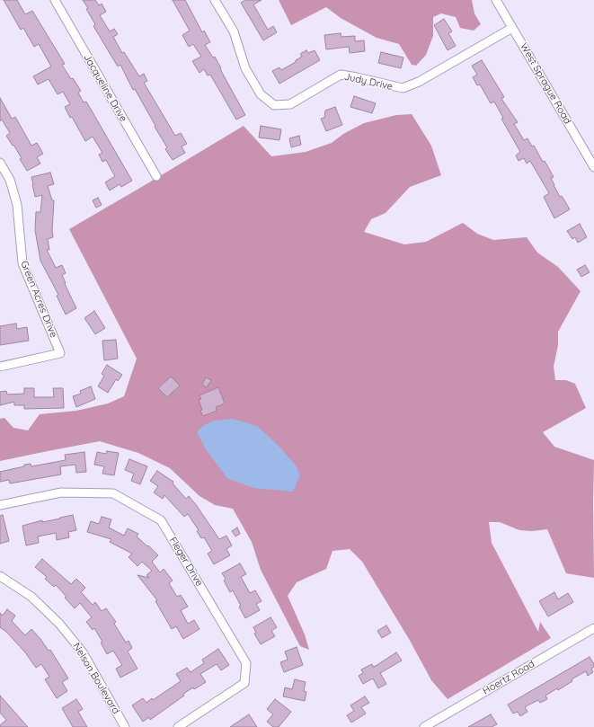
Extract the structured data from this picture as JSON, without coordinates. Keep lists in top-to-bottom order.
{
  "streets": {
    "street": [
      "Judy Drive",
      "West Sprague Road",
      "Jacqueline Drive",
      "Green Acres Drive",
      "Fleger Drive",
      "Hoertz Road",
      "Nelson Boulevard"
    ]
  },
  "crossings": [
    ["Judy Drive", "West Sprague Road"]
  ]
}
